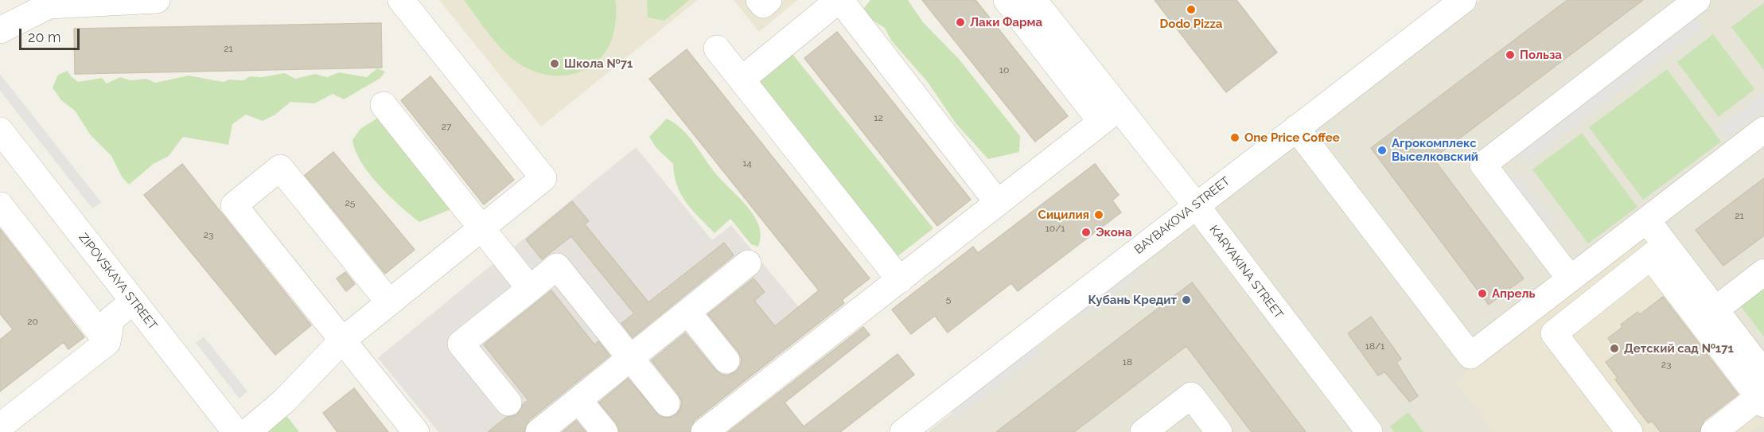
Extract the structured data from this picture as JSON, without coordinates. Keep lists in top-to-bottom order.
{
  "streets": {
    "street": ["BAYBAKOVA STREET", "KARYAKINA STREET", "ZIPOVSKAYA STREET"]
  },
  "crossings": [
    ["BAYBAKOVA STREET", "KARYAKINA STREET"]
  ],
  "places": [
    "Dodo Pizza",
    "Лаки Фарма",
    "Польза",
    "Школа №71",
    "One Price Coffee",
    "Агрокомплекс Выселковский",
    "Сицилия",
    "Экона",
    "Апрель",
    "Кубань Кредит",
    "Детский сад №171"
  ],
  "house_numbers": [
    "21",
    "10",
    "12",
    "27",
    "14",
    "25",
    "21",
    "10/1",
    "23",
    "5",
    "20",
    "18/1",
    "18",
    "23"
  ],
  "scale_bar": "20 m"
}
